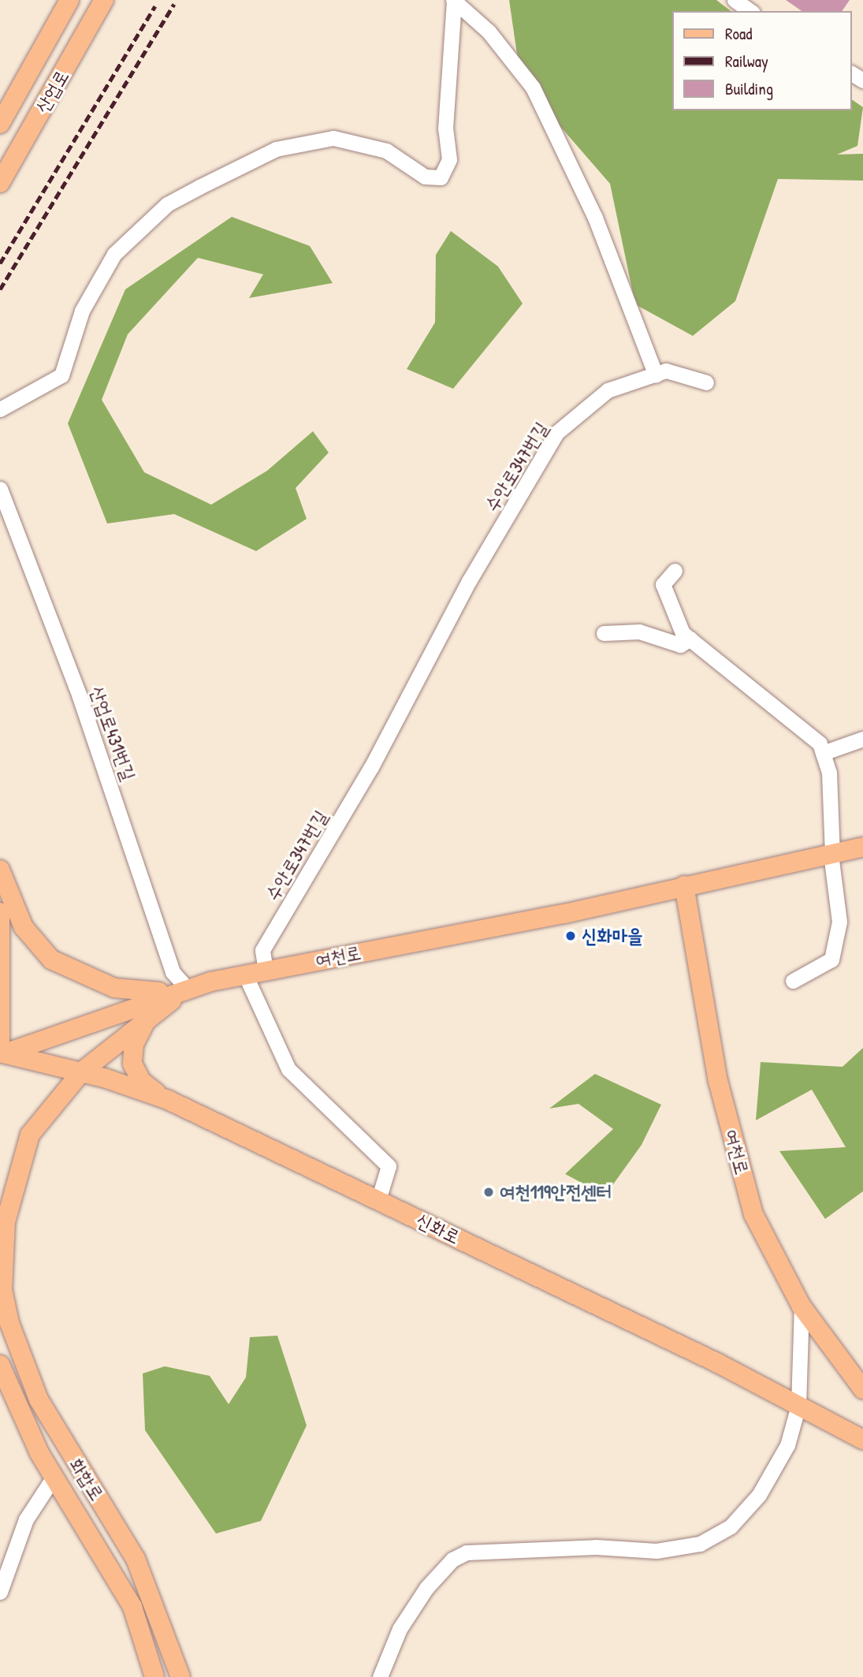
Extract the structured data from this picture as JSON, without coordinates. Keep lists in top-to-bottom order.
{
  "streets": {
    "main road": [
      "산업로",
      "여천로",
      "신화로",
      "화합로"
    ],
    "street": ["수안로347번길", "산업로431번길"]
  },
  "crossings": [
    ["수안로347번길", "여천로"],
    ["산업로431번길", "여천로"],
    ["여천로", "신화로"]
  ],
  "places": ["신화마을", "여천119안전센터"],
  "legend": ["Road", "Railway", "Building"]
}
